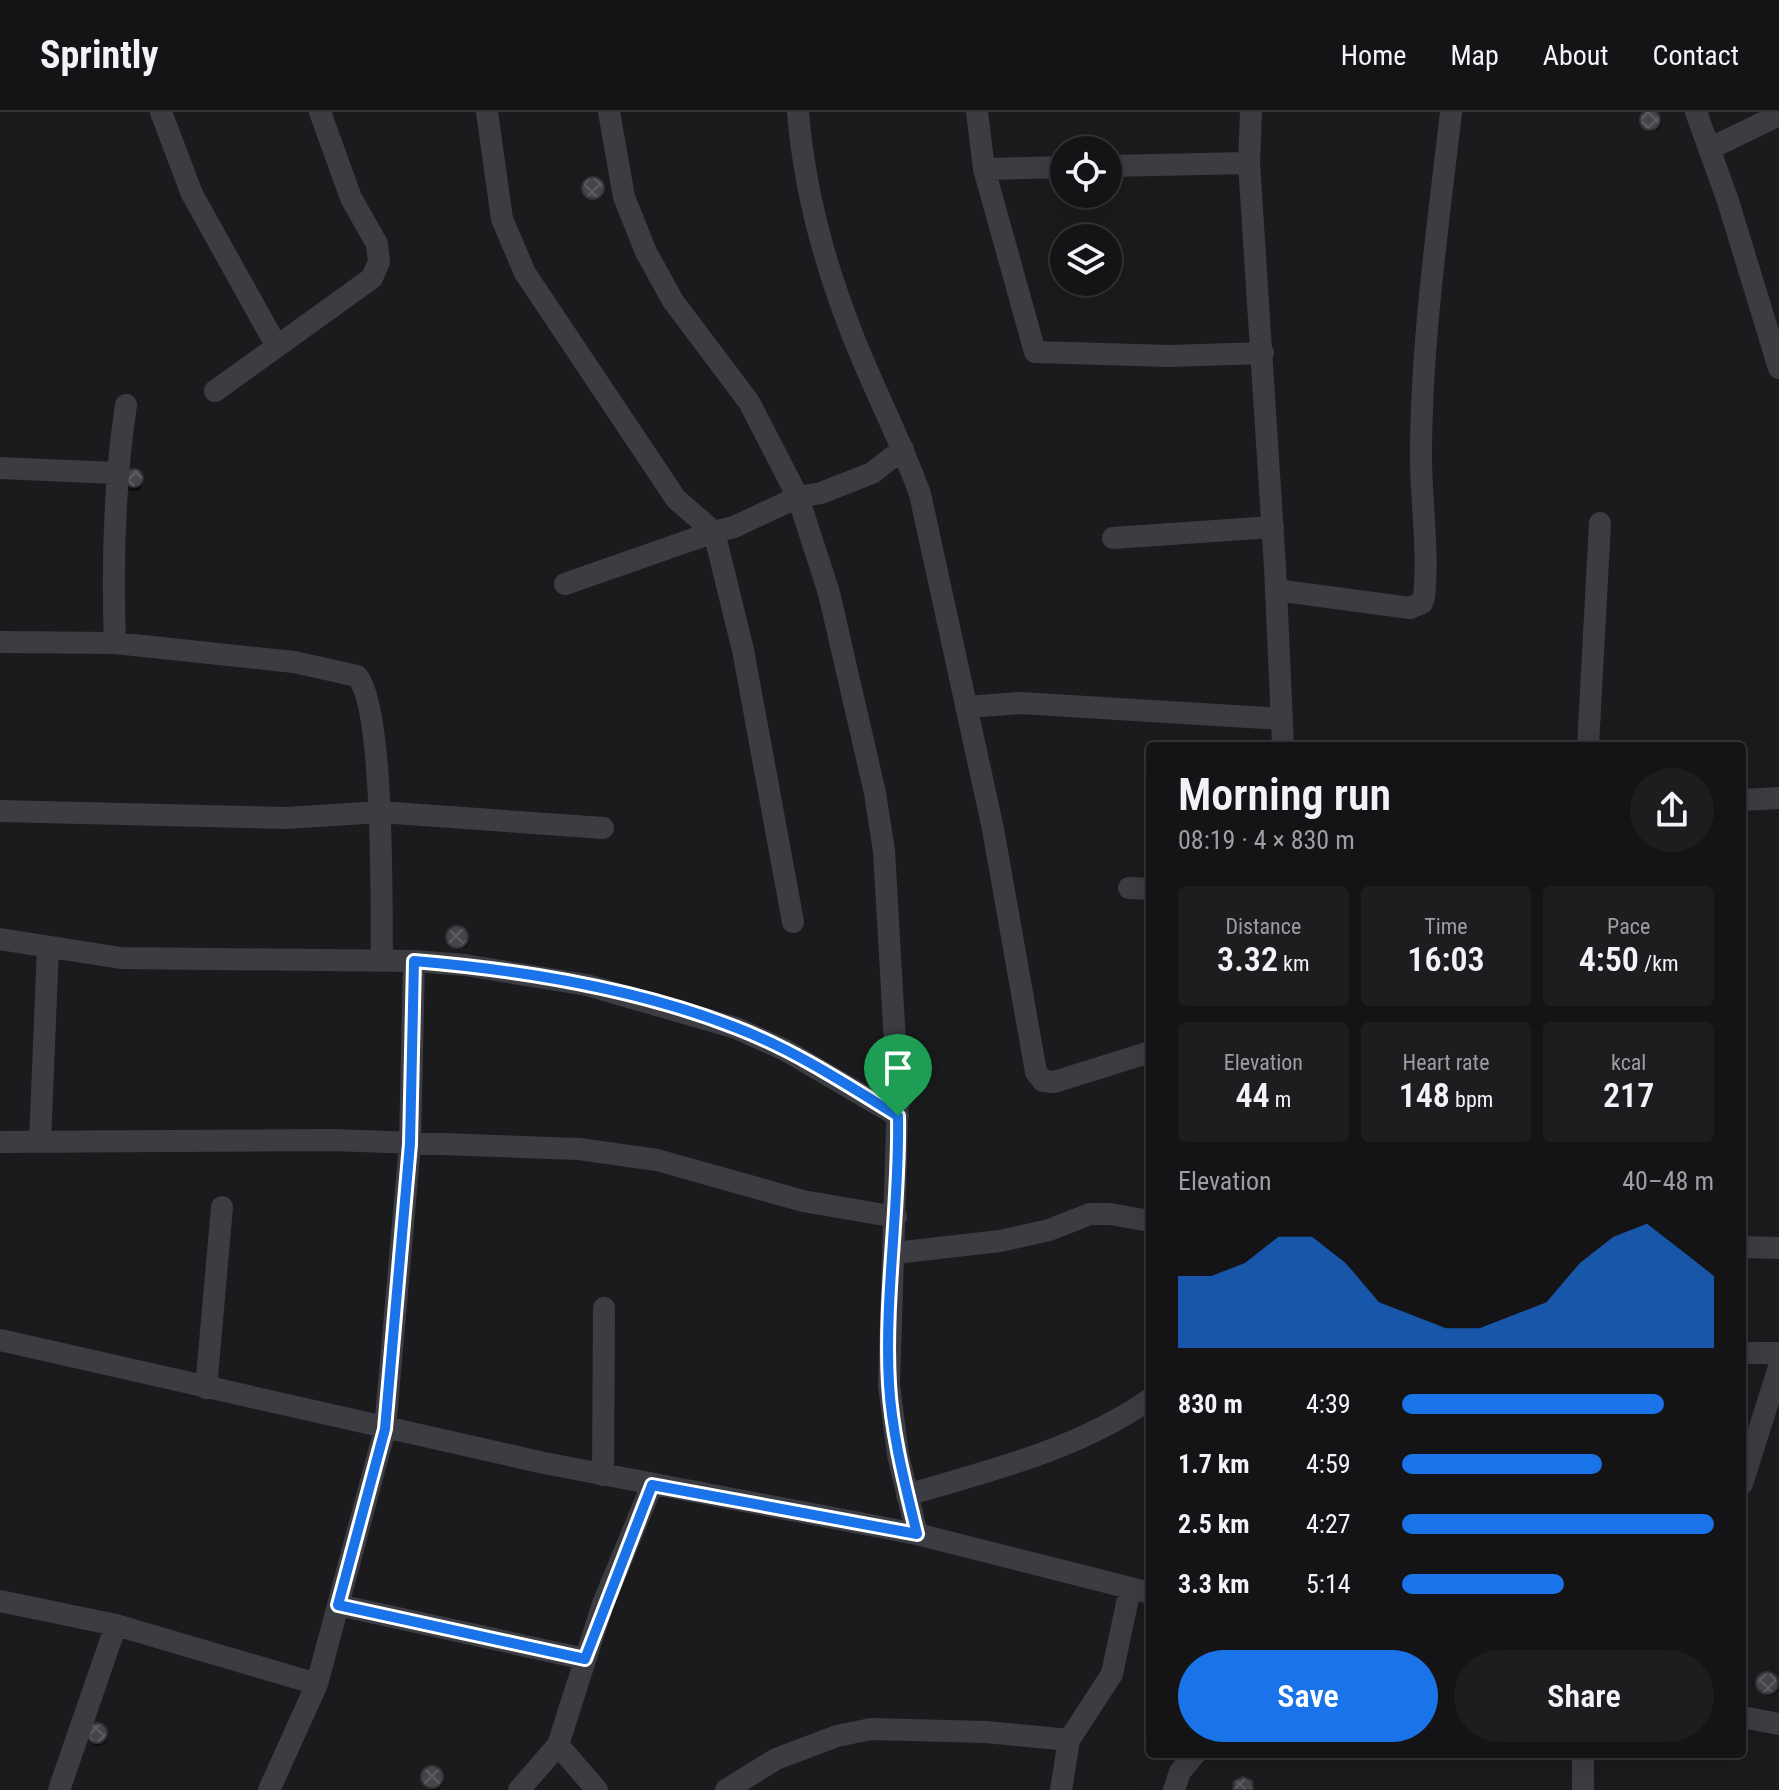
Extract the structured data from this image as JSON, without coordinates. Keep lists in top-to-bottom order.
{
  "page": {
    "header": "Sprintly",
    "nav": [
      "Home",
      "Map",
      "About",
      "Contact"
    ],
    "heading": ["Morning run", "08:19 · 4 × 830 m"],
    "stats": [
      ["Distance", "3.32 km"],
      ["Time", "16:03"],
      ["Pace", "4:50 /km"],
      ["Elevation", "44 m"],
      ["Heart rate", "148 bpm"],
      ["kcal", "217"]
    ],
    "chart": ["Elevation", "40–48 m"],
    "list": [
      {
        "name": "830 m",
        "note": "4:39"
      },
      {
        "name": "1.7 km",
        "note": "4:59"
      },
      {
        "name": "2.5 km",
        "note": "4:27"
      },
      {
        "name": "3.3 km",
        "note": "5:14"
      }
    ],
    "buttons": ["Save", "Share"]
  }
}
